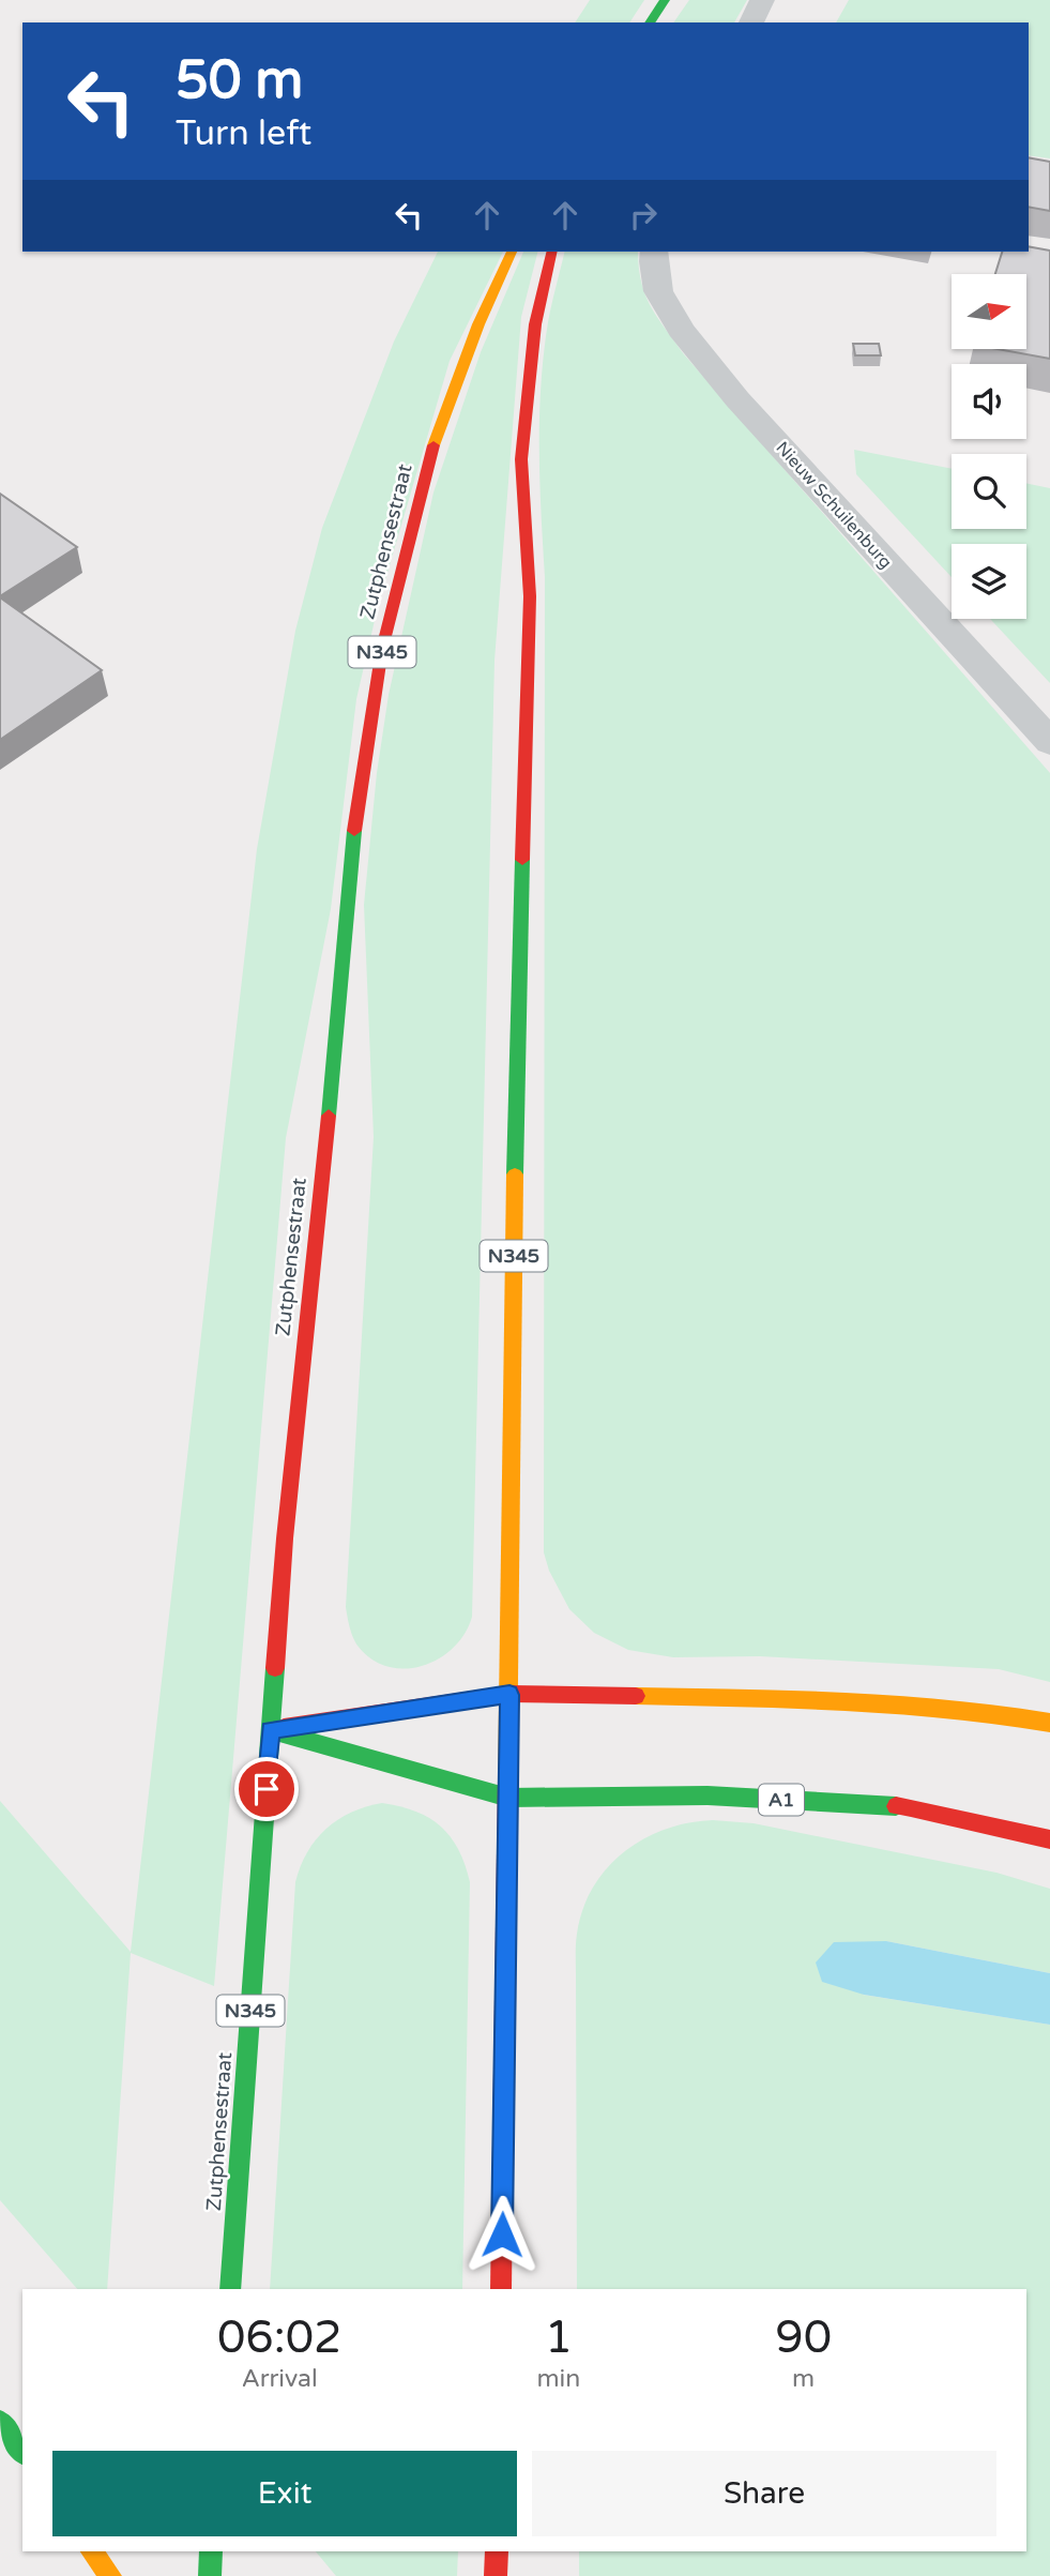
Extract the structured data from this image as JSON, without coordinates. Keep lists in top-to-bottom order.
{
  "streets": {
    "main road": ["Zutphensestraat", "N345", "A1"],
    "street": ["Nieuw Schuilenburg"]
  },
  "crossings": [
    ["N345", "A1"]
  ],
  "north": "right",
  "page": {
    "turn": ["50 m", "Turn left"],
    "eta": [
      "06:02",
      "Arrival",
      "1",
      "min",
      "90",
      "m"
    ],
    "buttons": ["Exit", "Share"]
  }
}
